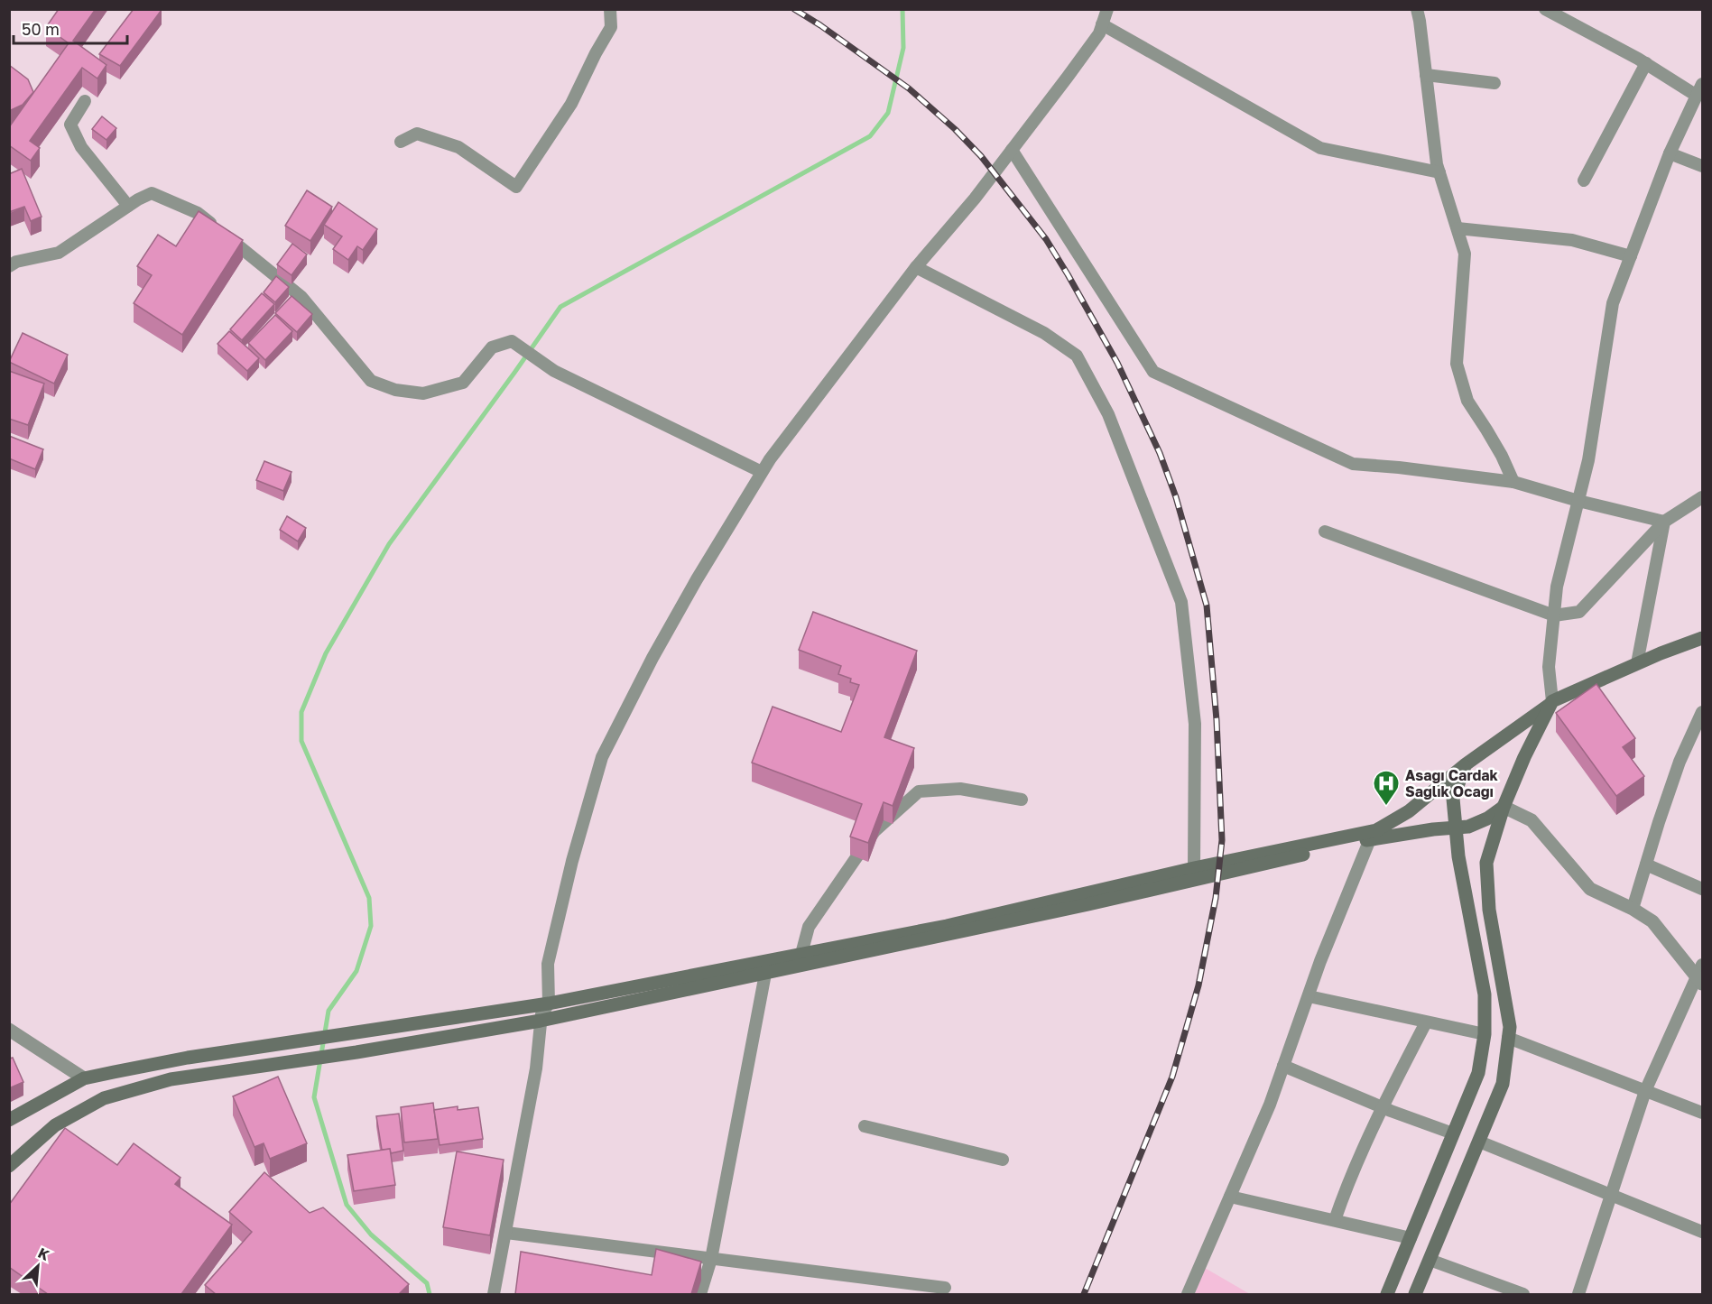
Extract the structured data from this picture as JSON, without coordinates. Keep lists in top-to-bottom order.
{
  "places": {
    "hospital": ["Asagı Cardak Saglık Ocagı"]
  },
  "scale_bar": "50 m",
  "north": "top right"
}
